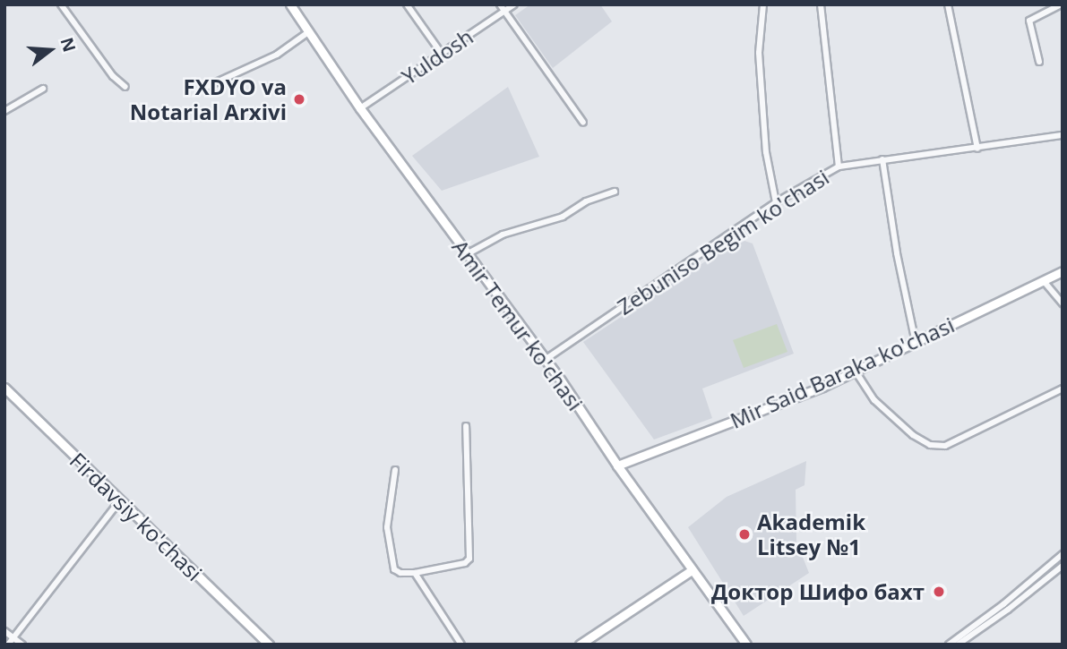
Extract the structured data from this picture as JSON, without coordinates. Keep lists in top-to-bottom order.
{
  "streets": {
    "main road": ["Amir Temur ko'chasi", "Mir Said Baraka ko'chasi", "Firdavsiy ko'chasi"],
    "street": ["Yuldosh", "Zebuniso Begim ko'chasi"]
  },
  "crossings": [
    ["Yuldosh", "Amir Temur ko'chasi"],
    ["Zebuniso Begim ko'chasi", "Amir Temur ko'chasi"],
    ["Amir Temur ko'chasi", "Mir Said Baraka ko'chasi"]
  ],
  "places": ["FXDYO va Notarial Arxivi", "Akademik Litsey №1", "Доктор Шифо бахт"],
  "north": "right"
}
